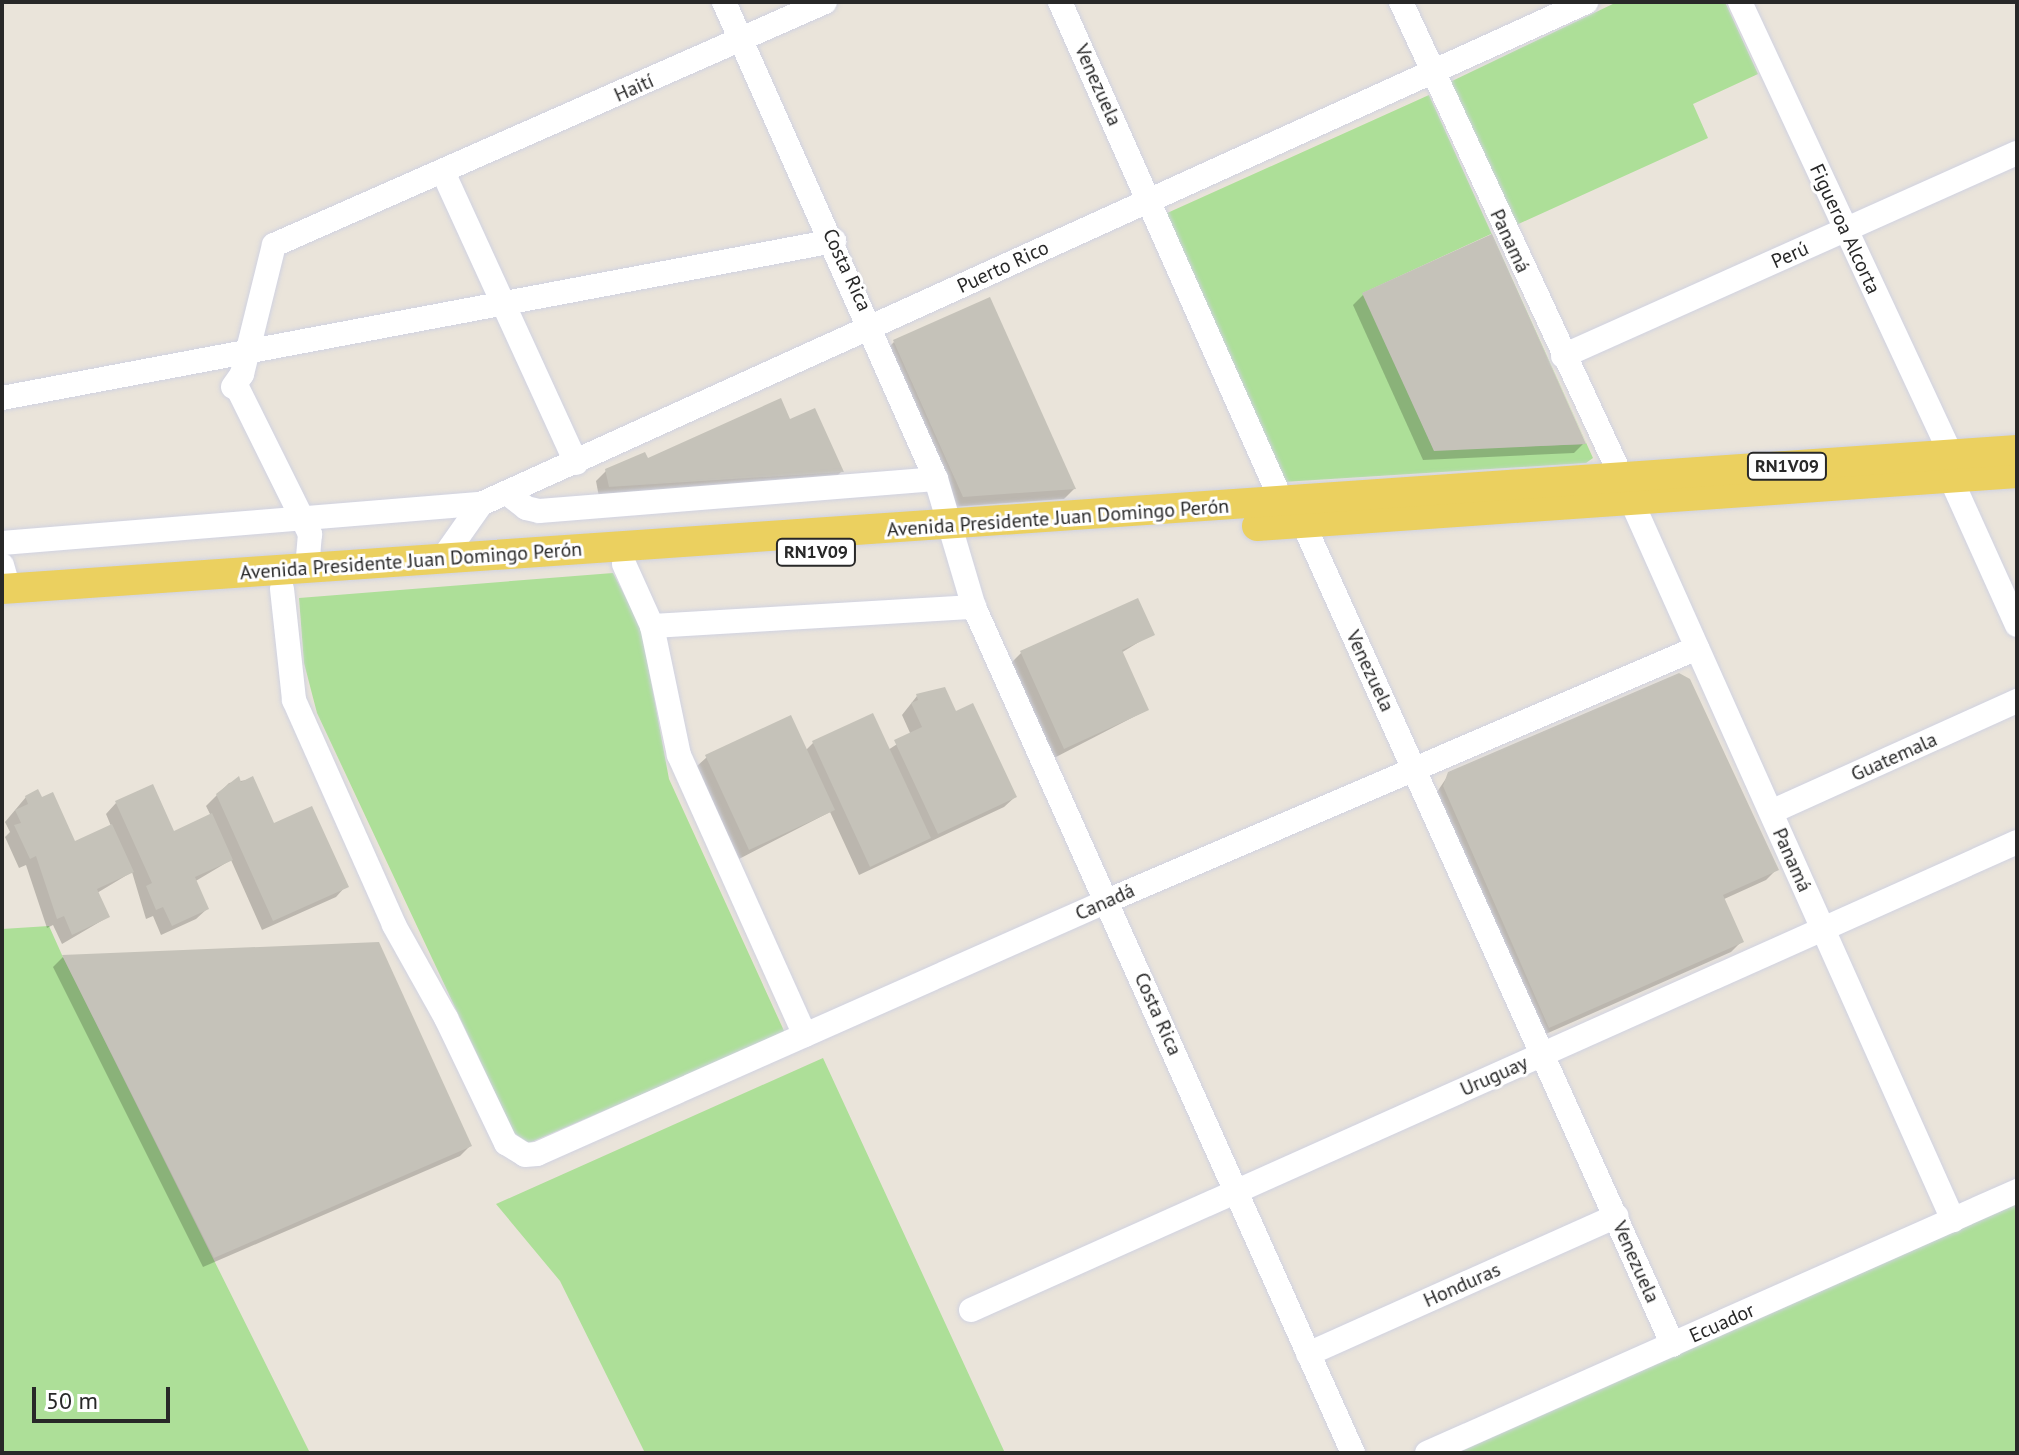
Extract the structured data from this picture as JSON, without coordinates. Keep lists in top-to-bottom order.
{
  "streets": {
    "main road": ["RN1V09", "Avenida Presidente Juan Domingo Perón"],
    "street": [
      "Venezuela",
      "Haití",
      "Figueroa Alcorta",
      "Panamá",
      "Perú",
      "Puerto Rico",
      "Costa Rica",
      "Guatemala",
      "Canadá",
      "Uruguay",
      "Honduras",
      "Ecuador"
    ]
  },
  "crossings": [
    ["Venezuela", "Puerto Rico"],
    ["Venezuela", "Avenida Presidente Juan Domingo Perón"],
    ["Venezuela", "Canadá"],
    ["Venezuela", "Uruguay"],
    ["Venezuela", "Honduras"],
    ["Venezuela", "Ecuador"],
    ["Haití", "Costa Rica"],
    ["Figueroa Alcorta", "Perú"],
    ["Figueroa Alcorta", "Avenida Presidente Juan Domingo Perón"],
    ["Panamá", "Perú"],
    ["Panamá", "Puerto Rico"],
    ["Panamá", "Avenida Presidente Juan Domingo Perón"],
    ["Panamá", "Guatemala"],
    ["Panamá", "Canadá"],
    ["Panamá", "Uruguay"],
    ["Panamá", "Ecuador"],
    ["Puerto Rico", "Costa Rica"],
    ["Costa Rica", "Avenida Presidente Juan Domingo Perón"],
    ["Costa Rica", "Canadá"],
    ["Costa Rica", "Uruguay"],
    ["Costa Rica", "Honduras"],
    ["Avenida Presidente Juan Domingo Perón", "Canadá"]
  ],
  "scale_bar": "50 m"
}
